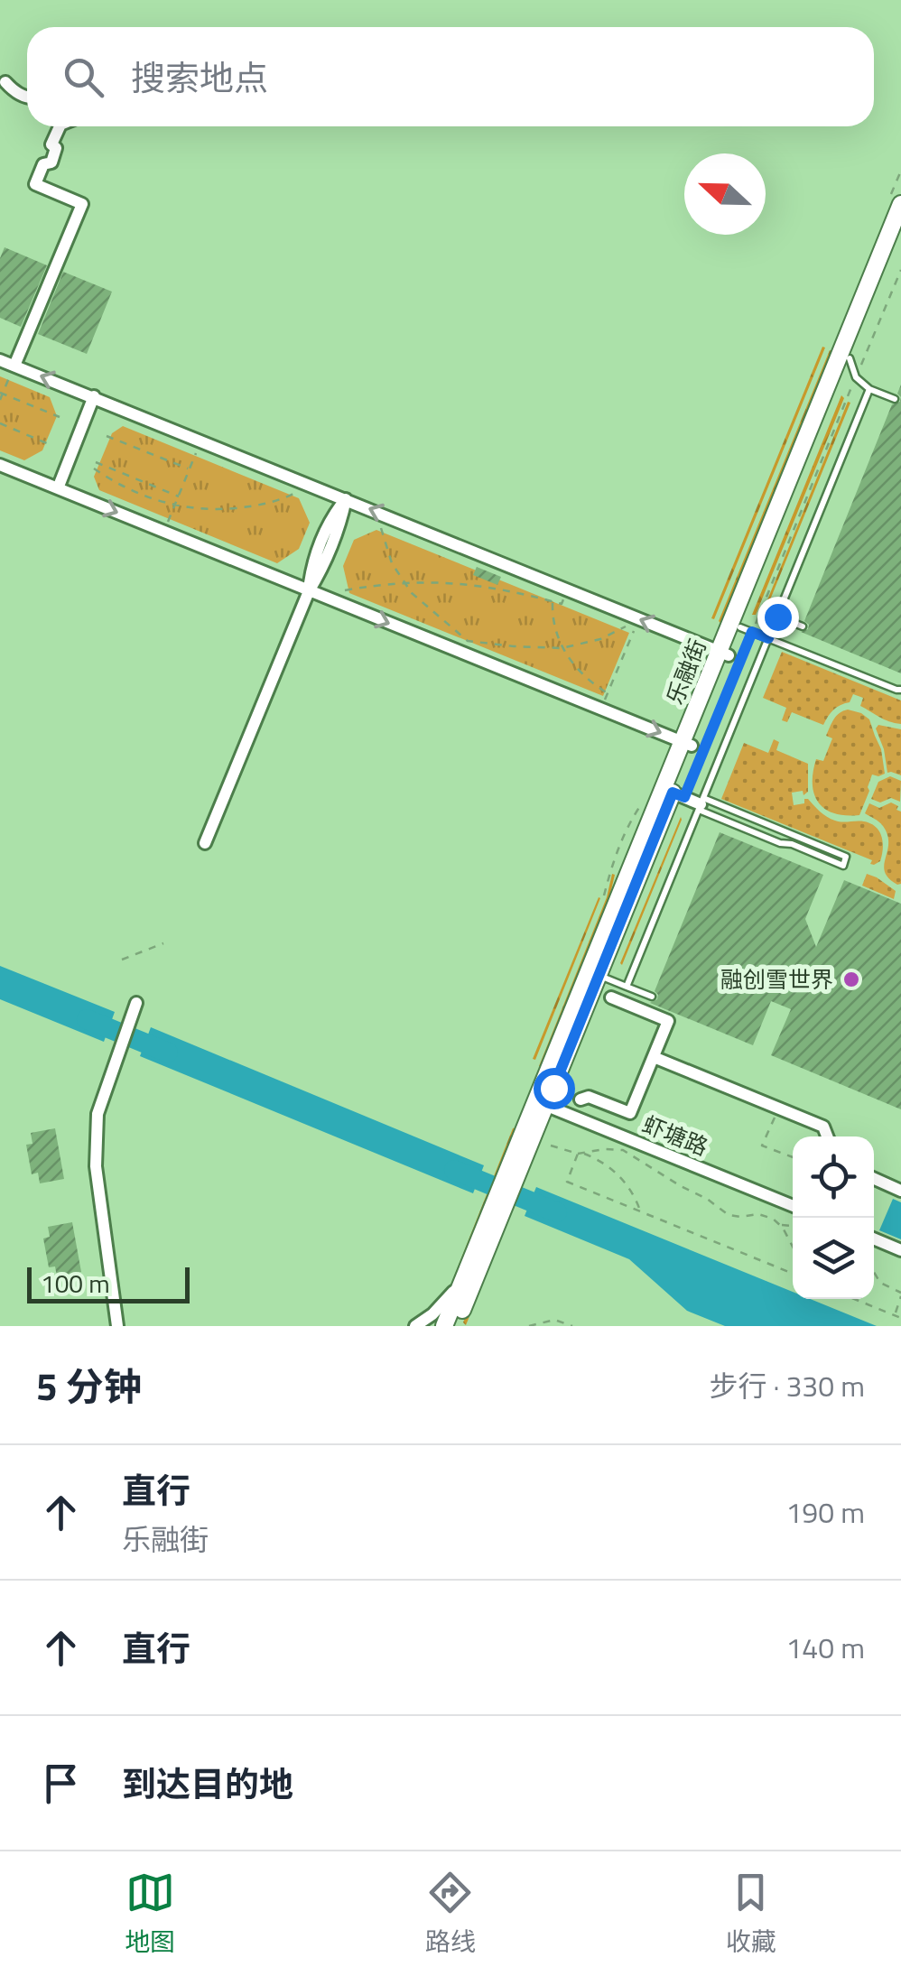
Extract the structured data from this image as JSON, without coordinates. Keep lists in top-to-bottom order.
{
  "streets": {
    "street": ["乐融街", "虾塘路"]
  },
  "crossings": [
    ["乐融街", "虾塘路"]
  ],
  "places": ["融创雪世界"],
  "scale_bar": "100 m",
  "north": "left",
  "page": {
    "search": "搜索地点",
    "scale": "100 m",
    "heading": ["5 分钟", "步行 · 330 m"],
    "list": [
      ["直行", "乐融街", "190 m"],
      ["直行", "140 m"],
      "到达目的地"
    ],
    "nav": ["地图", "路线", "收藏"]
  }
}
